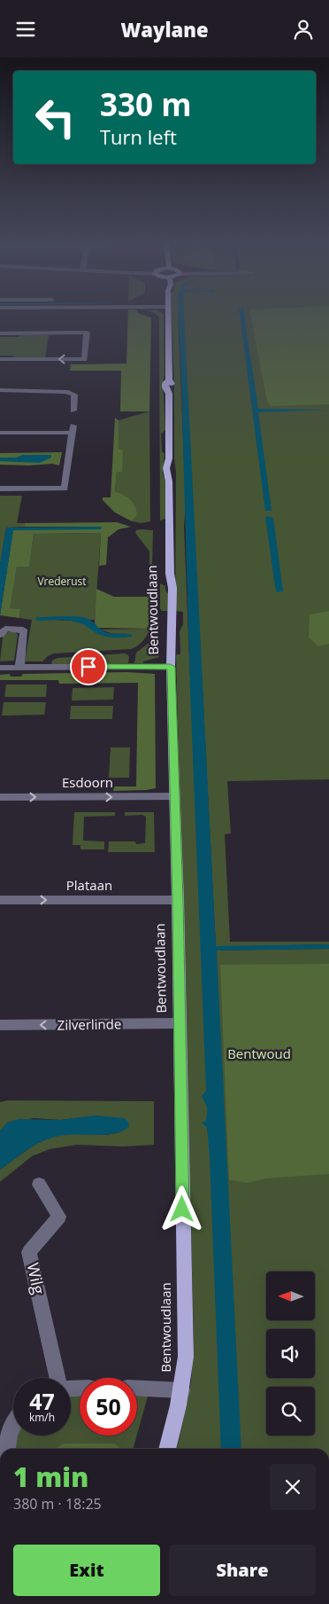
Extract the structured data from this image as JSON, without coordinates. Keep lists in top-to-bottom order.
{
  "streets": {
    "main road": ["Bentwoudlaan"],
    "street": [
      "Esdoorn",
      "Plataan",
      "Zilverlinde",
      "Wilg"
    ]
  },
  "crossings": [
    ["Bentwoudlaan", "Esdoorn"],
    ["Bentwoudlaan", "Plataan"],
    ["Bentwoudlaan", "Zilverlinde"]
  ],
  "one_way": ["Esdoorn", "Plataan", "Zilverlinde"],
  "parks": ["Vrederust", "Bentwoud"],
  "north": "left",
  "page": {
    "header": "Waylane",
    "turn": ["330 m", "Turn left"],
    "speed": "47 km/h",
    "limit": "50",
    "heading": ["1 min", "380 m · 18:25"],
    "buttons": ["Exit", "Share"]
  }
}
